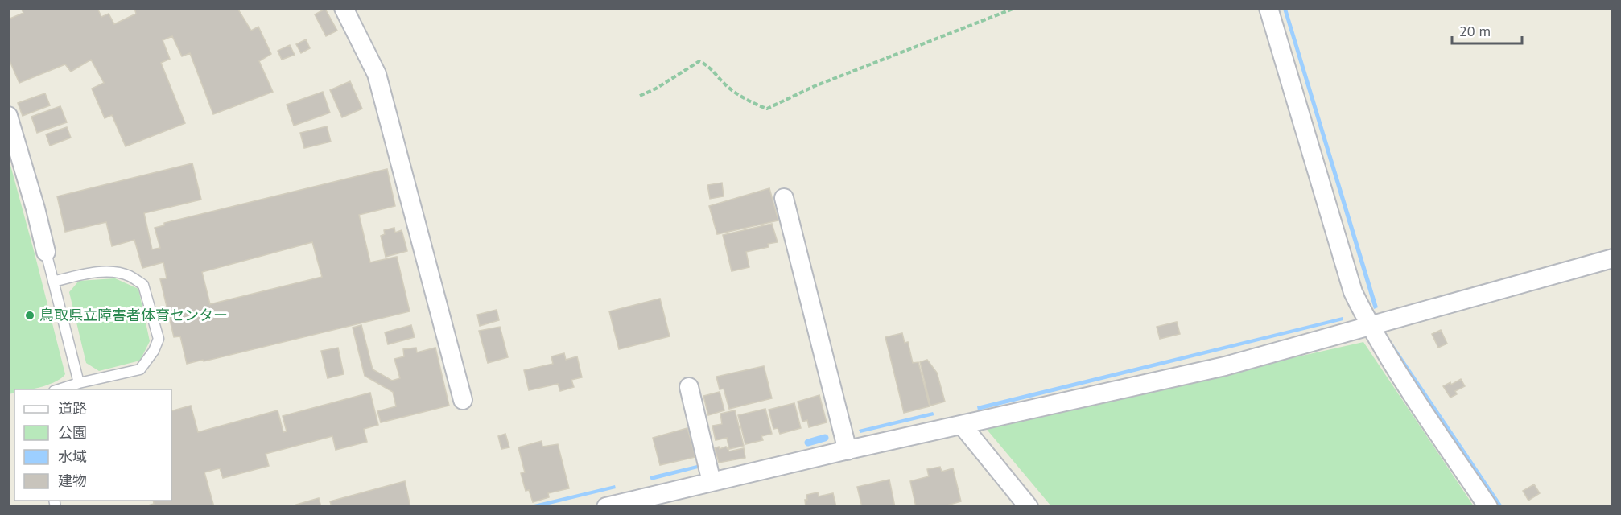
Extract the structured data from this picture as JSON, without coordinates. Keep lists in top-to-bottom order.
{
  "places": ["鳥取県立障害者体育センター"],
  "legend": [
    "道路",
    "公園",
    "水域",
    "建物"
  ],
  "scale_bar": "20 m"
}
